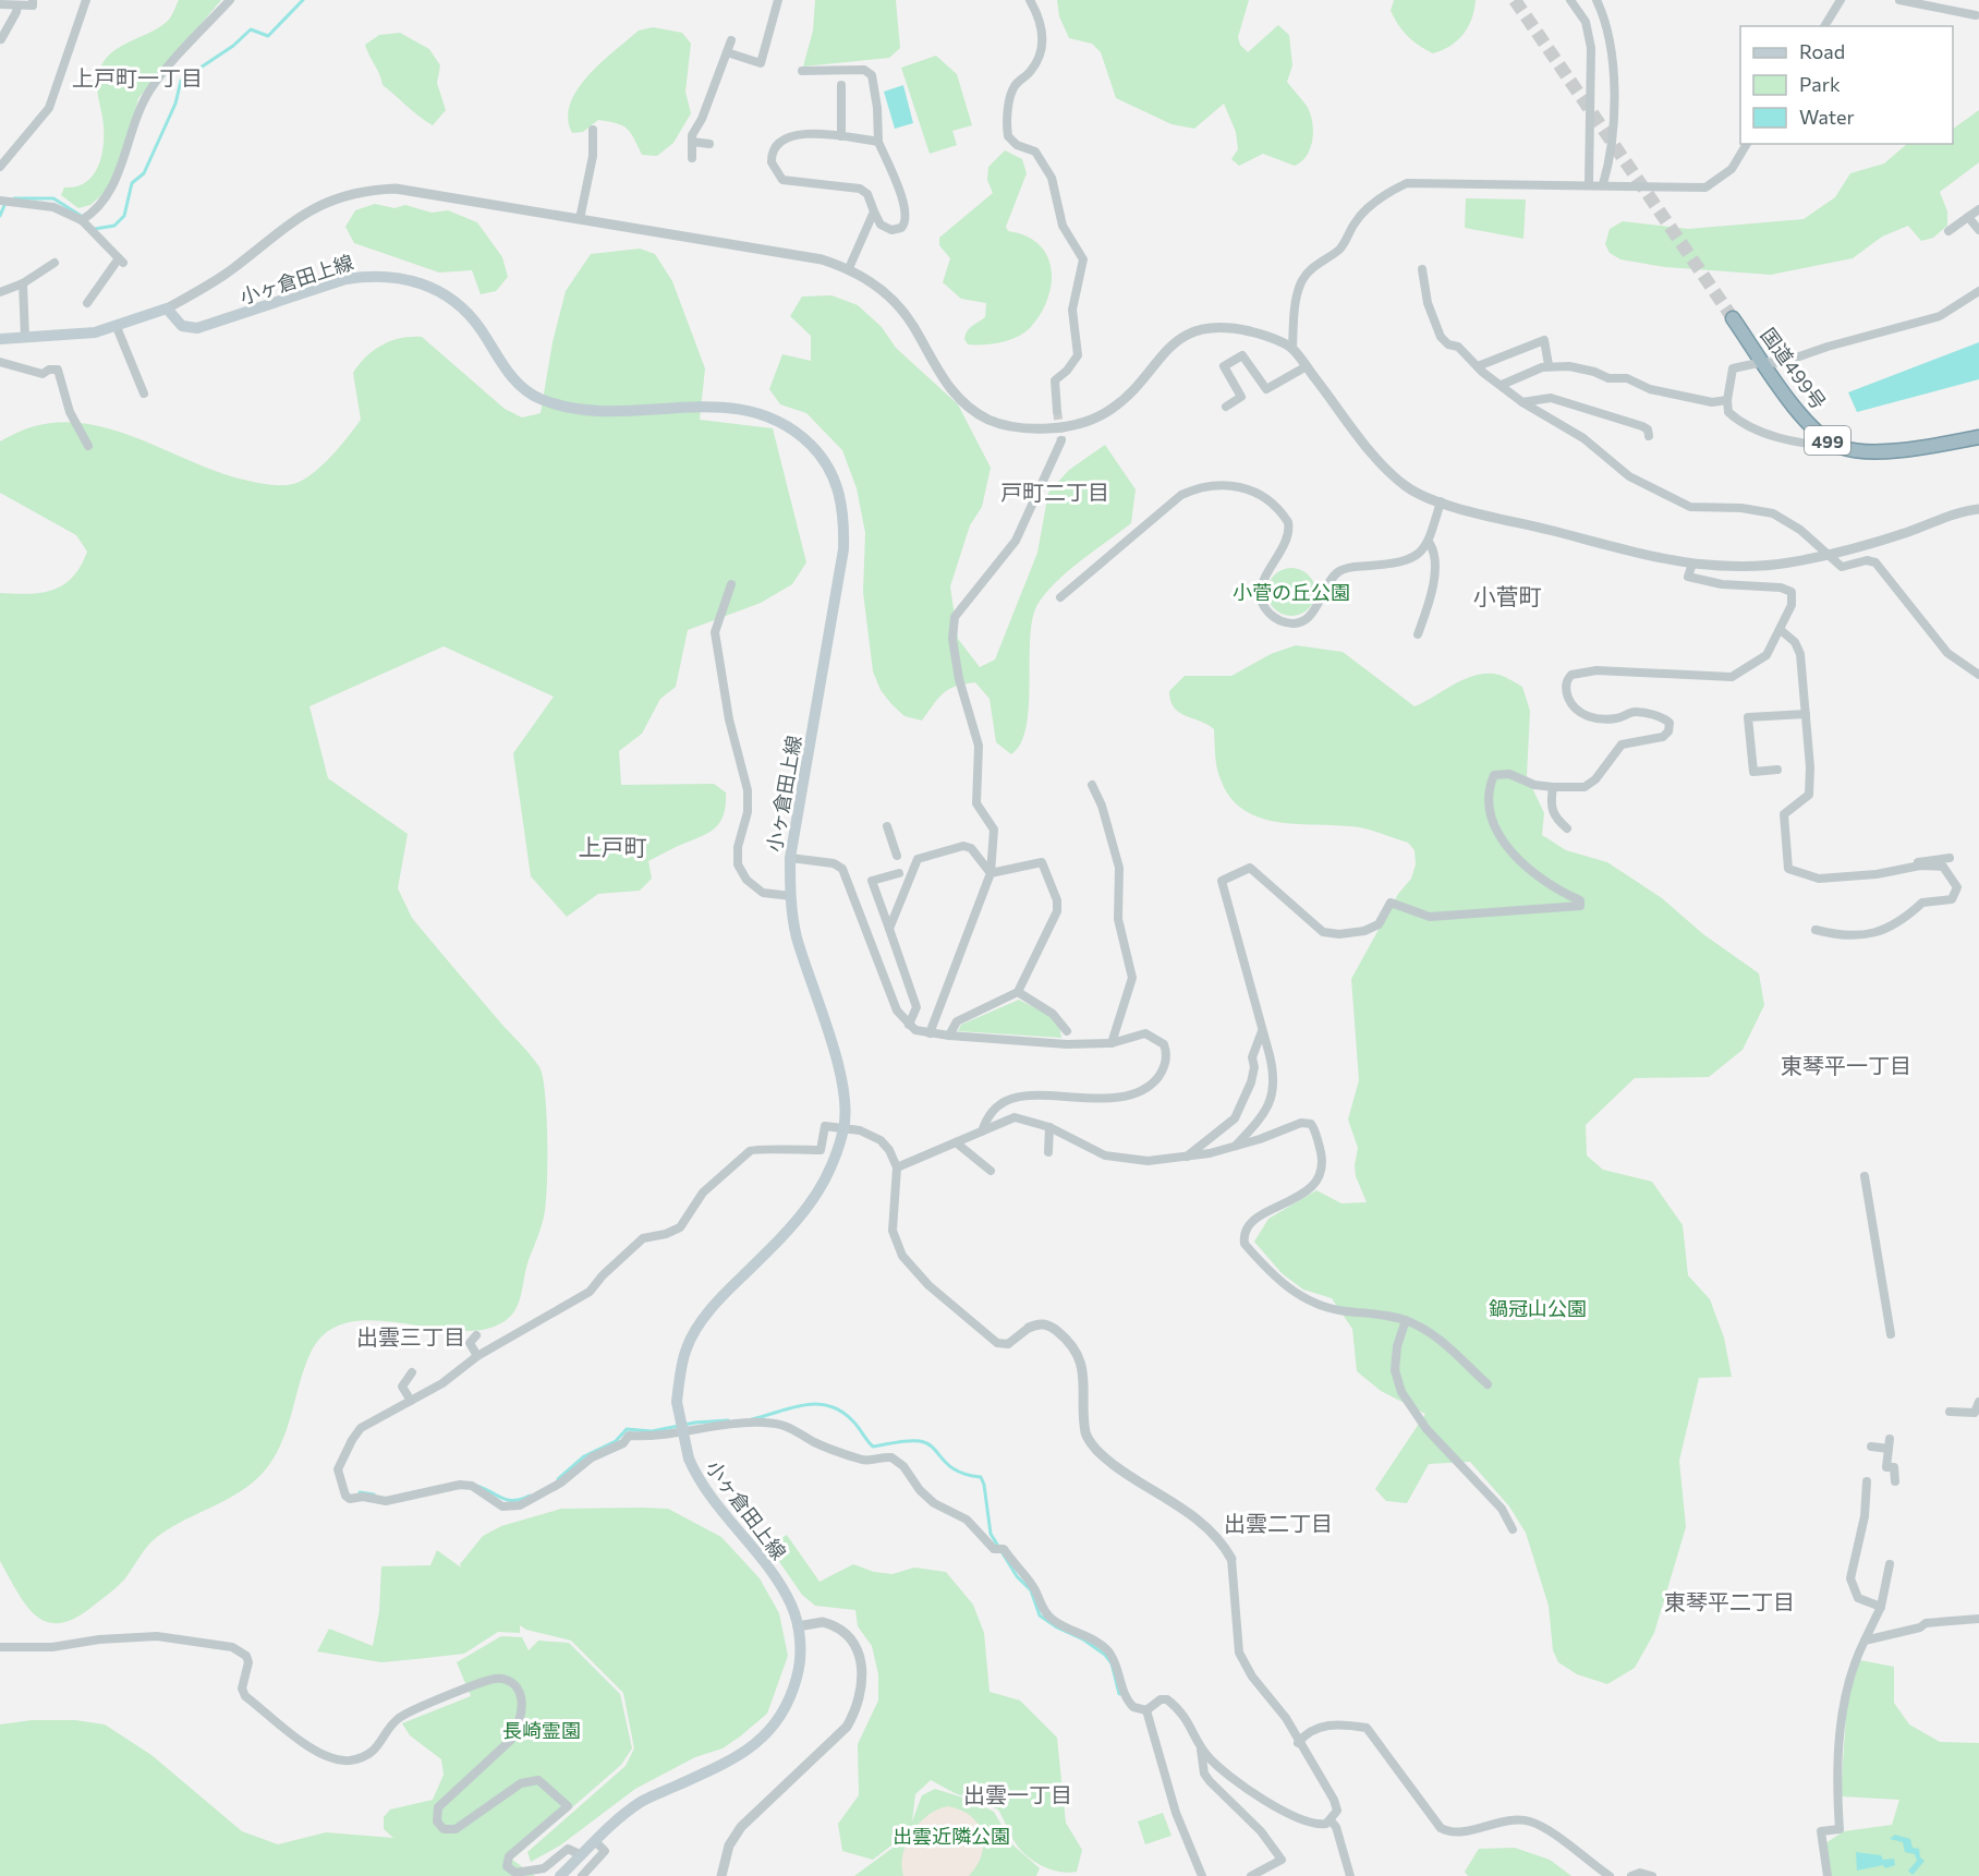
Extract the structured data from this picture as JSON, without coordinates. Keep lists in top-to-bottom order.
{
  "streets": {
    "highway": ["国道499号", "499"],
    "main road": ["小ヶ倉田上線"]
  },
  "crossings": [
    ["国道499号", "499"]
  ],
  "districts": [
    "上戸町一丁目",
    "戸町二丁目",
    "小菅町",
    "上戸町",
    "東琴平一丁目",
    "出雲三丁目",
    "出雲二丁目",
    "東琴平二丁目",
    "出雲一丁目"
  ],
  "parks": [
    "小菅の丘公園",
    "鍋冠山公園",
    "長崎霊園",
    "出雲近隣公園"
  ],
  "legend": ["Road", "Park", "Water"]
}
